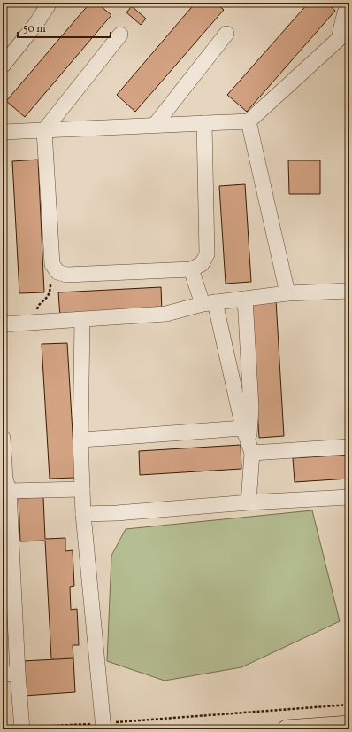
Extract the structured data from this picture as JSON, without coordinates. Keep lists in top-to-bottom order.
{
  "scale_bar": "50 m"
}
